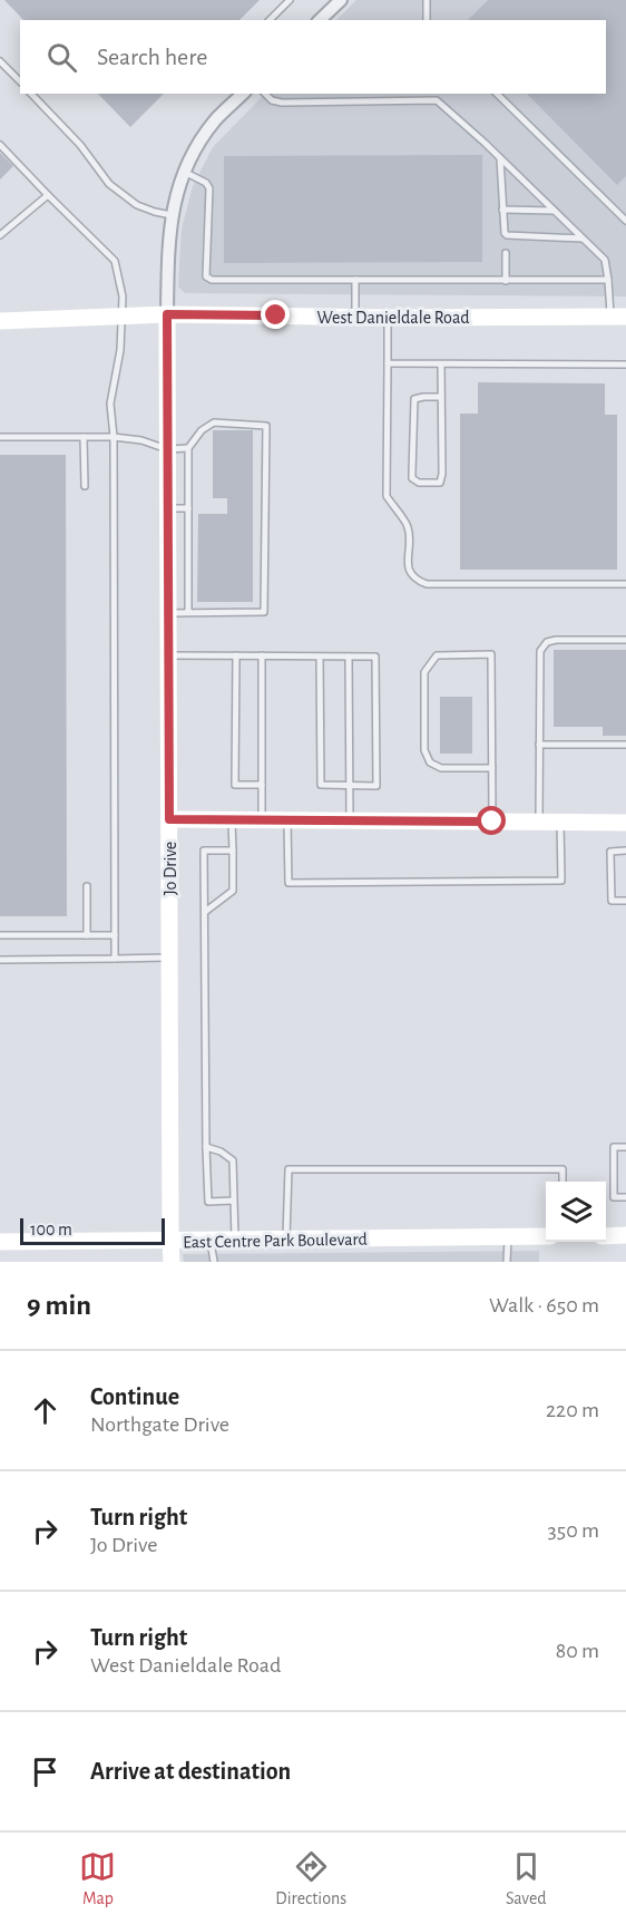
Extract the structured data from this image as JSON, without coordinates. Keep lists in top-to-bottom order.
{
  "streets": {
    "street": ["West Danieldale Road", "Jo Drive", "East Centre Park Boulevard"]
  },
  "crossings": [
    ["West Danieldale Road", "Jo Drive"],
    ["Jo Drive", "East Centre Park Boulevard"]
  ],
  "scale_bar": "100 m",
  "page": {
    "search": "Search here",
    "scale": "100 m",
    "heading": ["9 min", "Walk · 650 m"],
    "list": [
      ["Continue", "Northgate Drive", "220 m"],
      ["Turn right", "Jo Drive", "350 m"],
      ["Turn right", "West Danieldale Road", "80 m"],
      "Arrive at destination"
    ],
    "nav": ["Map", "Directions", "Saved"]
  }
}
